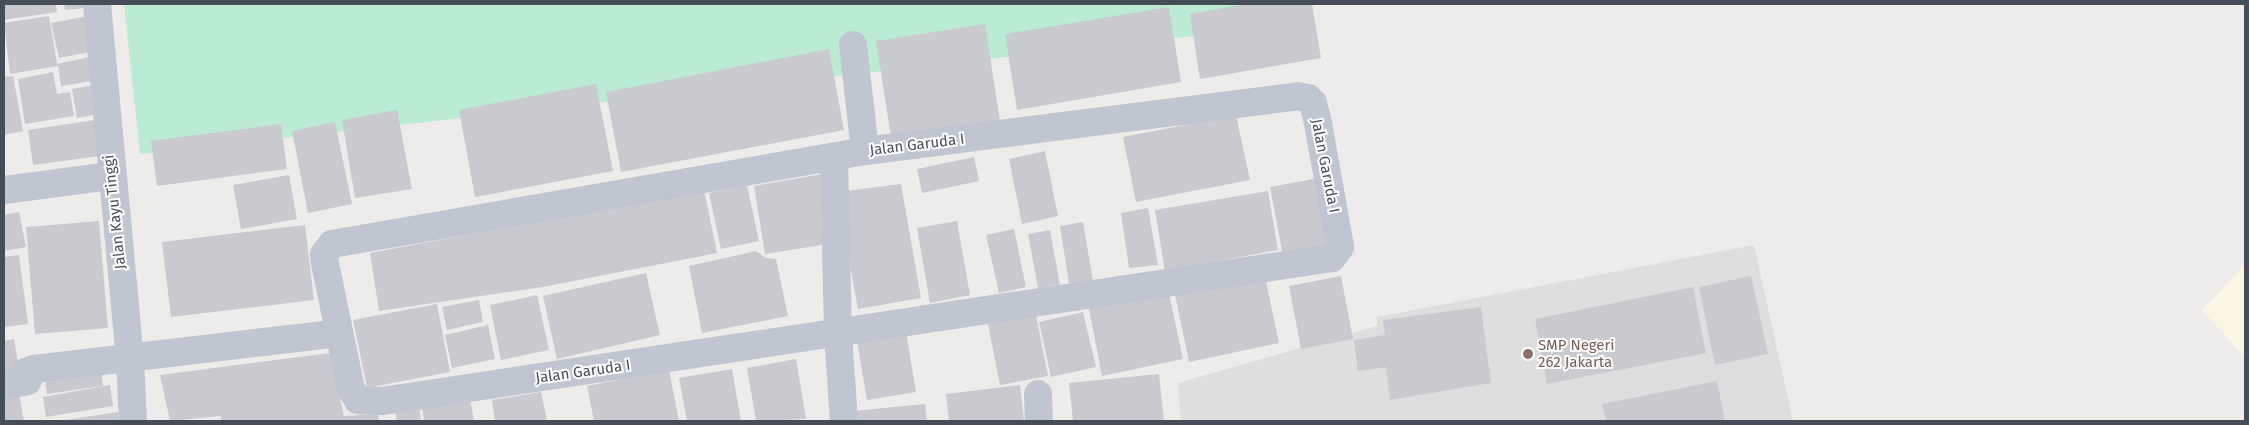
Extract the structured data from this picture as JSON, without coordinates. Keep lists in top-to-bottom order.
{
  "streets": {
    "street": ["Jalan Garuda I", "Jalan Kayu Tinggi"]
  },
  "places": ["SMP Negeri 262 Jakarta"]
}
